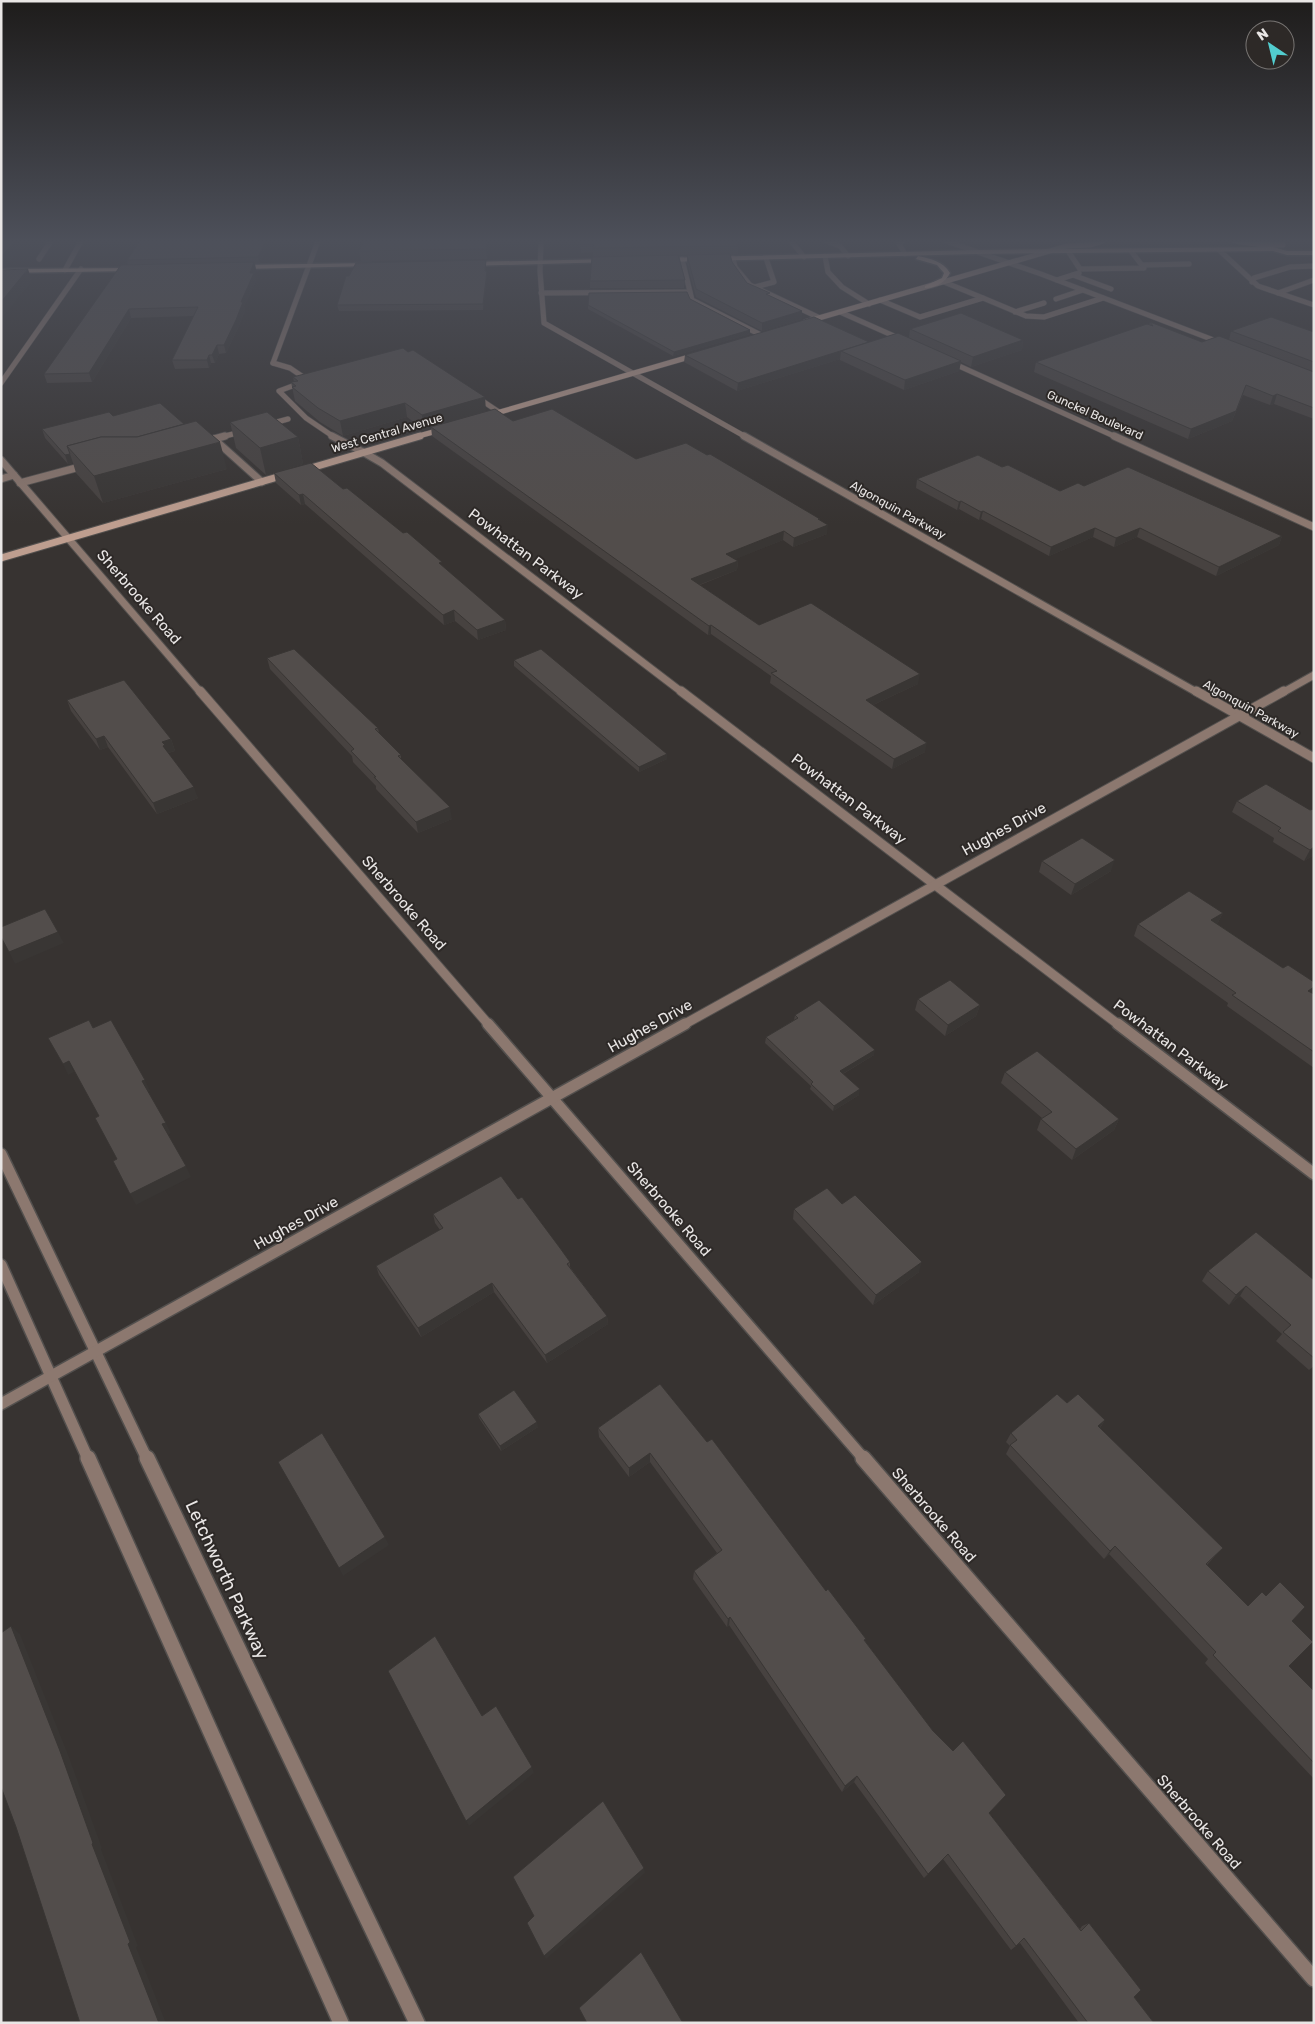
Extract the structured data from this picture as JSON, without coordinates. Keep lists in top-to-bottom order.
{
  "streets": {
    "main road": ["West Central Avenue"],
    "street": [
      "Gunckel Boulevard",
      "Algonquin Parkway",
      "Powhattan Parkway",
      "Sherbrooke Road",
      "Hughes Drive",
      "Letchworth Parkway"
    ]
  },
  "crossings": [
    ["West Central Avenue", "Powhattan Parkway"],
    ["West Central Avenue", "Sherbrooke Road"],
    ["Algonquin Parkway", "Hughes Drive"],
    ["Powhattan Parkway", "Hughes Drive"],
    ["Sherbrooke Road", "Hughes Drive"],
    ["Hughes Drive", "Letchworth Parkway"]
  ],
  "north": "top left"
}
